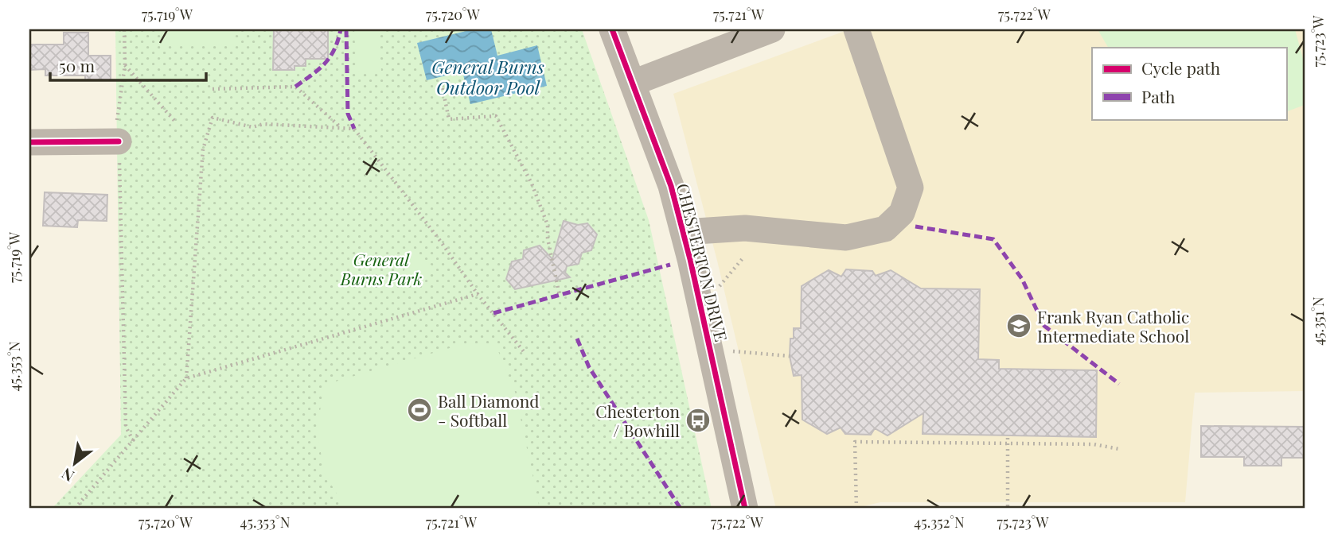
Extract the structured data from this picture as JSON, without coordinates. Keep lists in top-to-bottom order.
{
  "streets": {
    "street": ["CHESTERTON DRIVE"]
  },
  "water": ["General Burns Outdoor Pool"],
  "parks": ["General Burns Park"],
  "places": {
    "school or university": ["Frank Ryan Catholic Intermediate School"],
    "sports": ["Ball Diamond - Softball"],
    "bus stop": ["Chesterton / Bowhill"]
  },
  "legend": ["Cycle path", "Path"],
  "scale_bar": "50 m",
  "north": "bottom left",
  "coordinates": [
    "75.719°W",
    "75.720°W",
    "75.721°W",
    "75.722°W",
    "75.723°W",
    "45.351°N",
    "45.353°N",
    "45.352°N"
  ]
}
